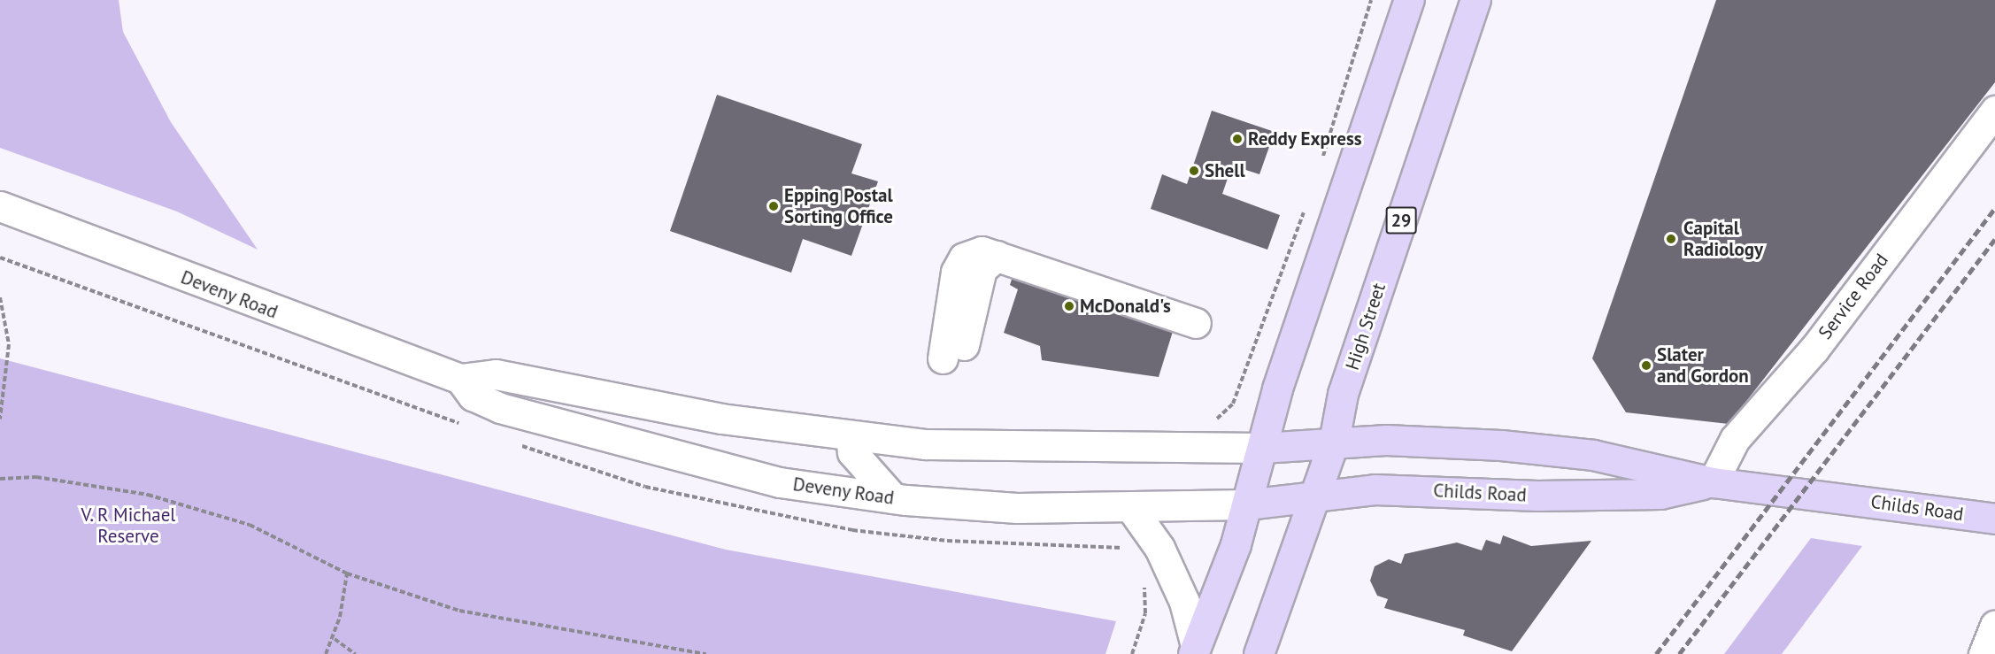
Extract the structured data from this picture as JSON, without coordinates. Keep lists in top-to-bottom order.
{
  "streets": {
    "main road": ["29", "High Street", "Childs Road"],
    "street": ["Deveny Road", "Service Road"]
  },
  "crossings": [
    ["Deveny Road", "Childs Road"],
    ["Service Road", "Childs Road"],
    ["High Street", "Childs Road"]
  ],
  "parks": ["V. R Michael Reserve"],
  "places": [
    "Reddy Express",
    "Shell",
    "Epping Postal Sorting Office",
    "Capital Radiology",
    "McDonald's",
    "Slater and Gordon"
  ]
}
